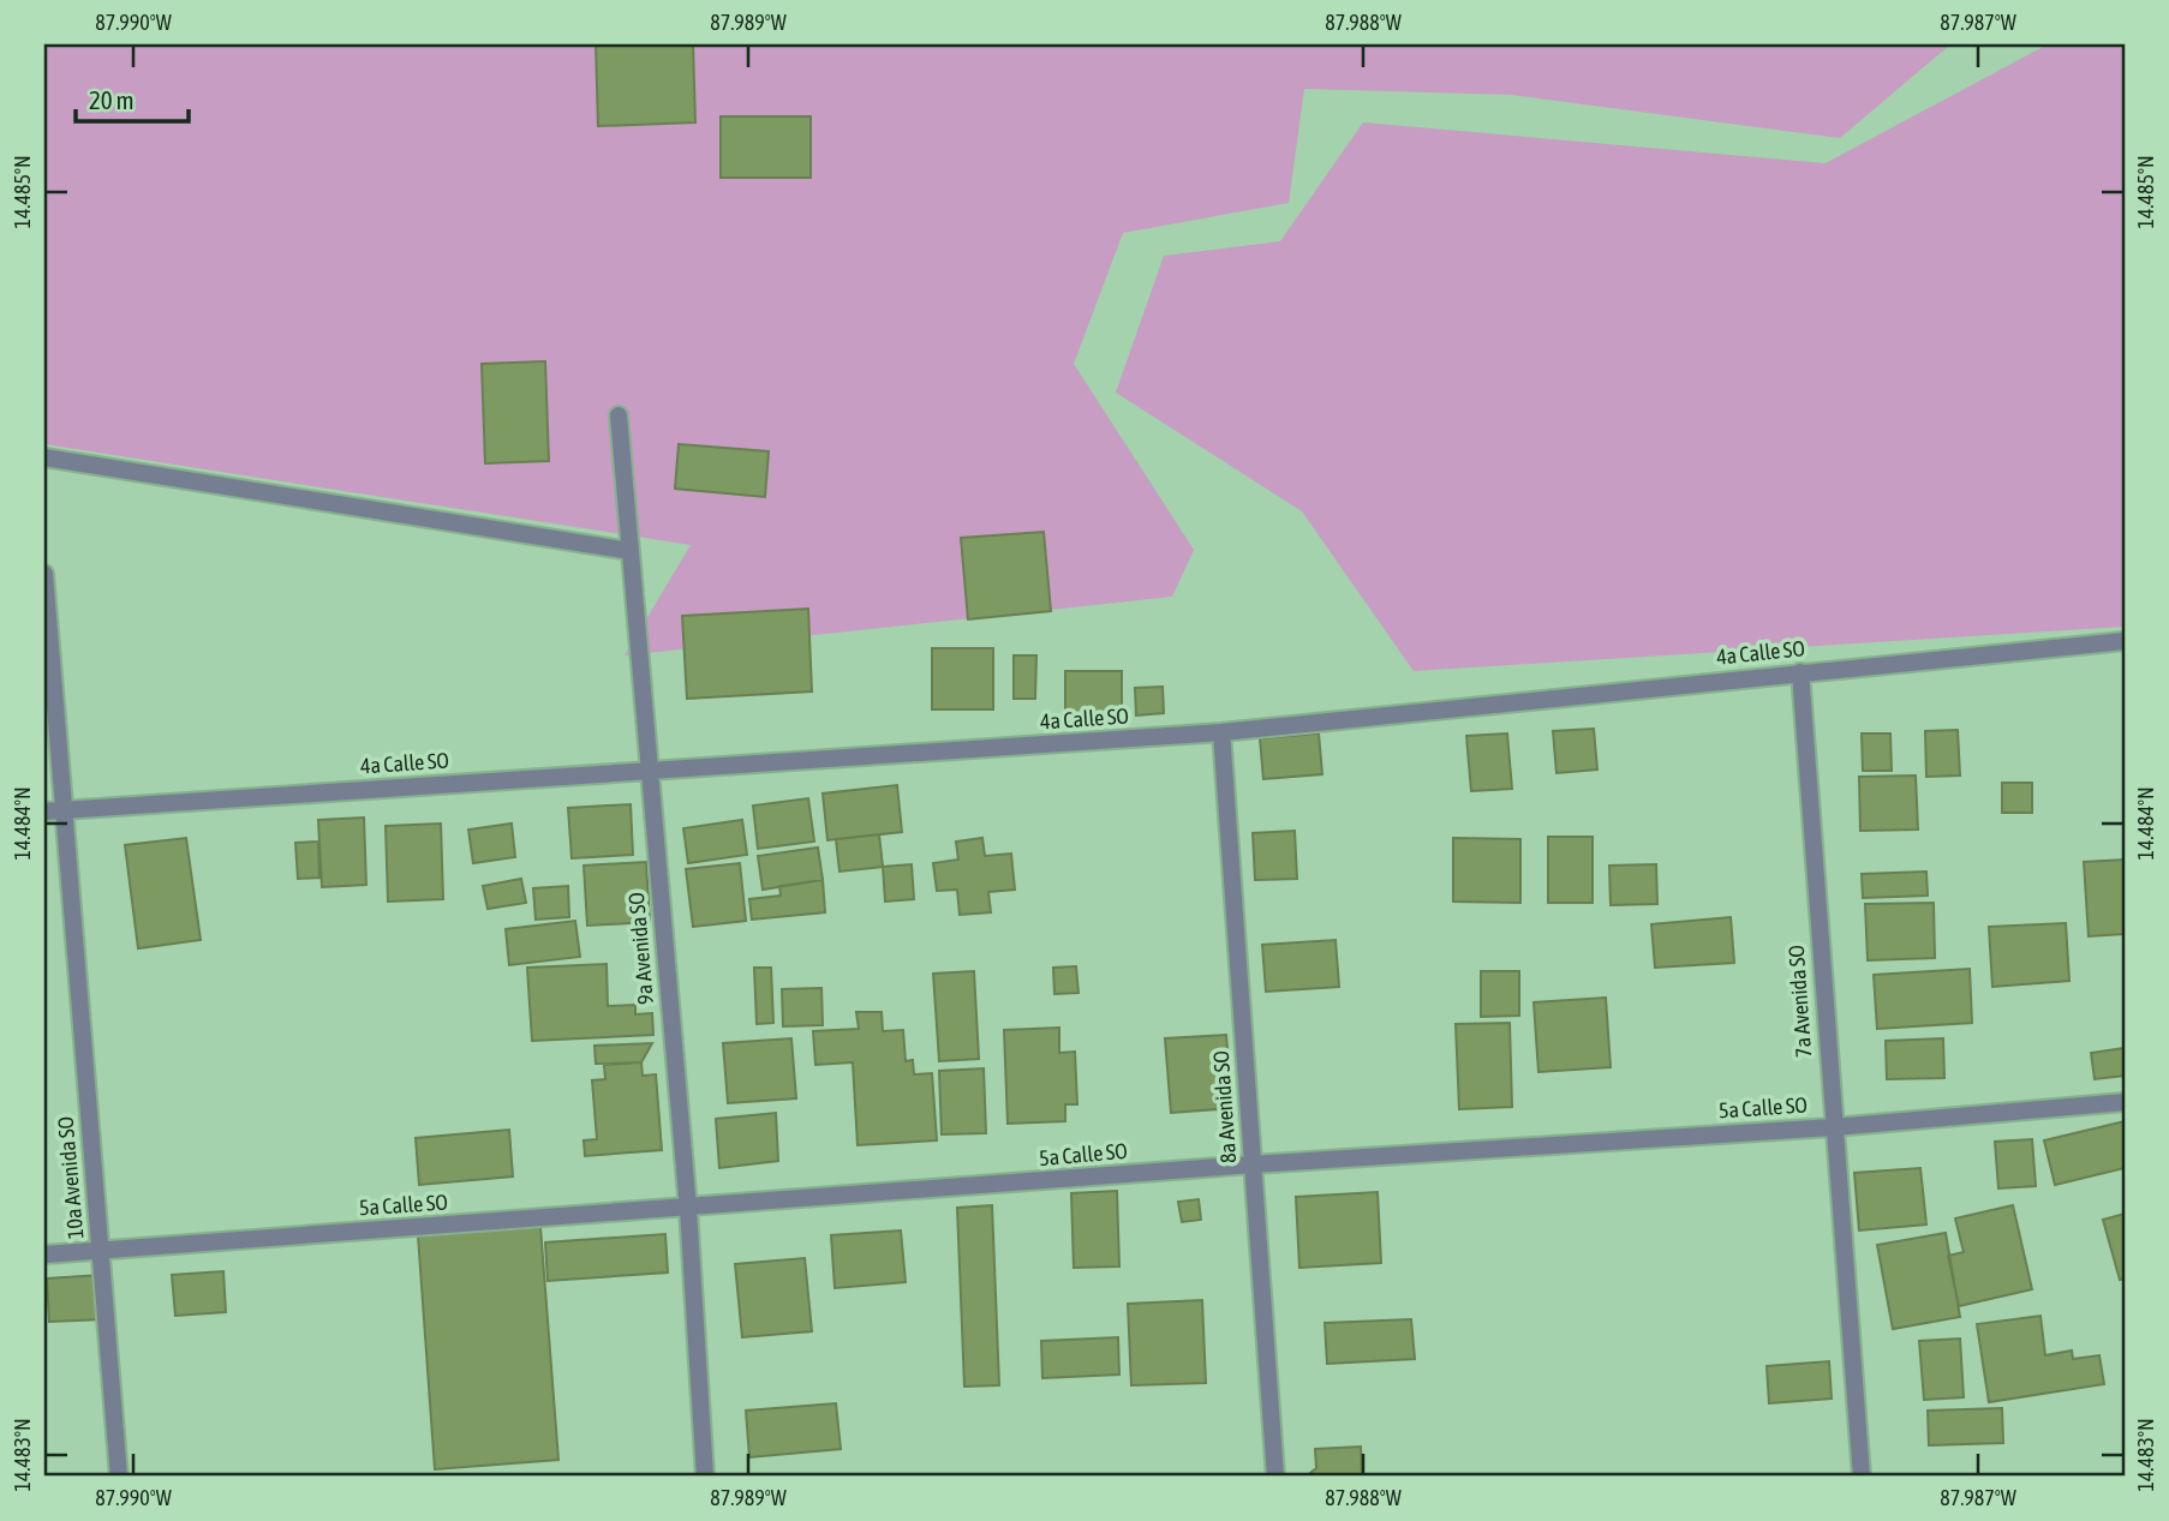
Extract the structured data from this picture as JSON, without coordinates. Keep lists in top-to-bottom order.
{
  "streets": {
    "street": [
      "4a Calle SO",
      "9a Avenida SO",
      "7a Avenida SO",
      "8a Avenida SO",
      "5a Calle SO",
      "10a Avenida SO"
    ]
  },
  "crossings": [
    ["4a Calle SO", "9a Avenida SO"],
    ["4a Calle SO", "7a Avenida SO"],
    ["4a Calle SO", "8a Avenida SO"],
    ["4a Calle SO", "10a Avenida SO"],
    ["9a Avenida SO", "5a Calle SO"],
    ["7a Avenida SO", "5a Calle SO"],
    ["8a Avenida SO", "5a Calle SO"],
    ["5a Calle SO", "10a Avenida SO"]
  ],
  "scale_bar": "20 m",
  "coordinates": [
    "87.990°W",
    "87.989°W",
    "87.988°W",
    "87.987°W",
    "14.485°N",
    "14.484°N",
    "14.483°N"
  ]
}
